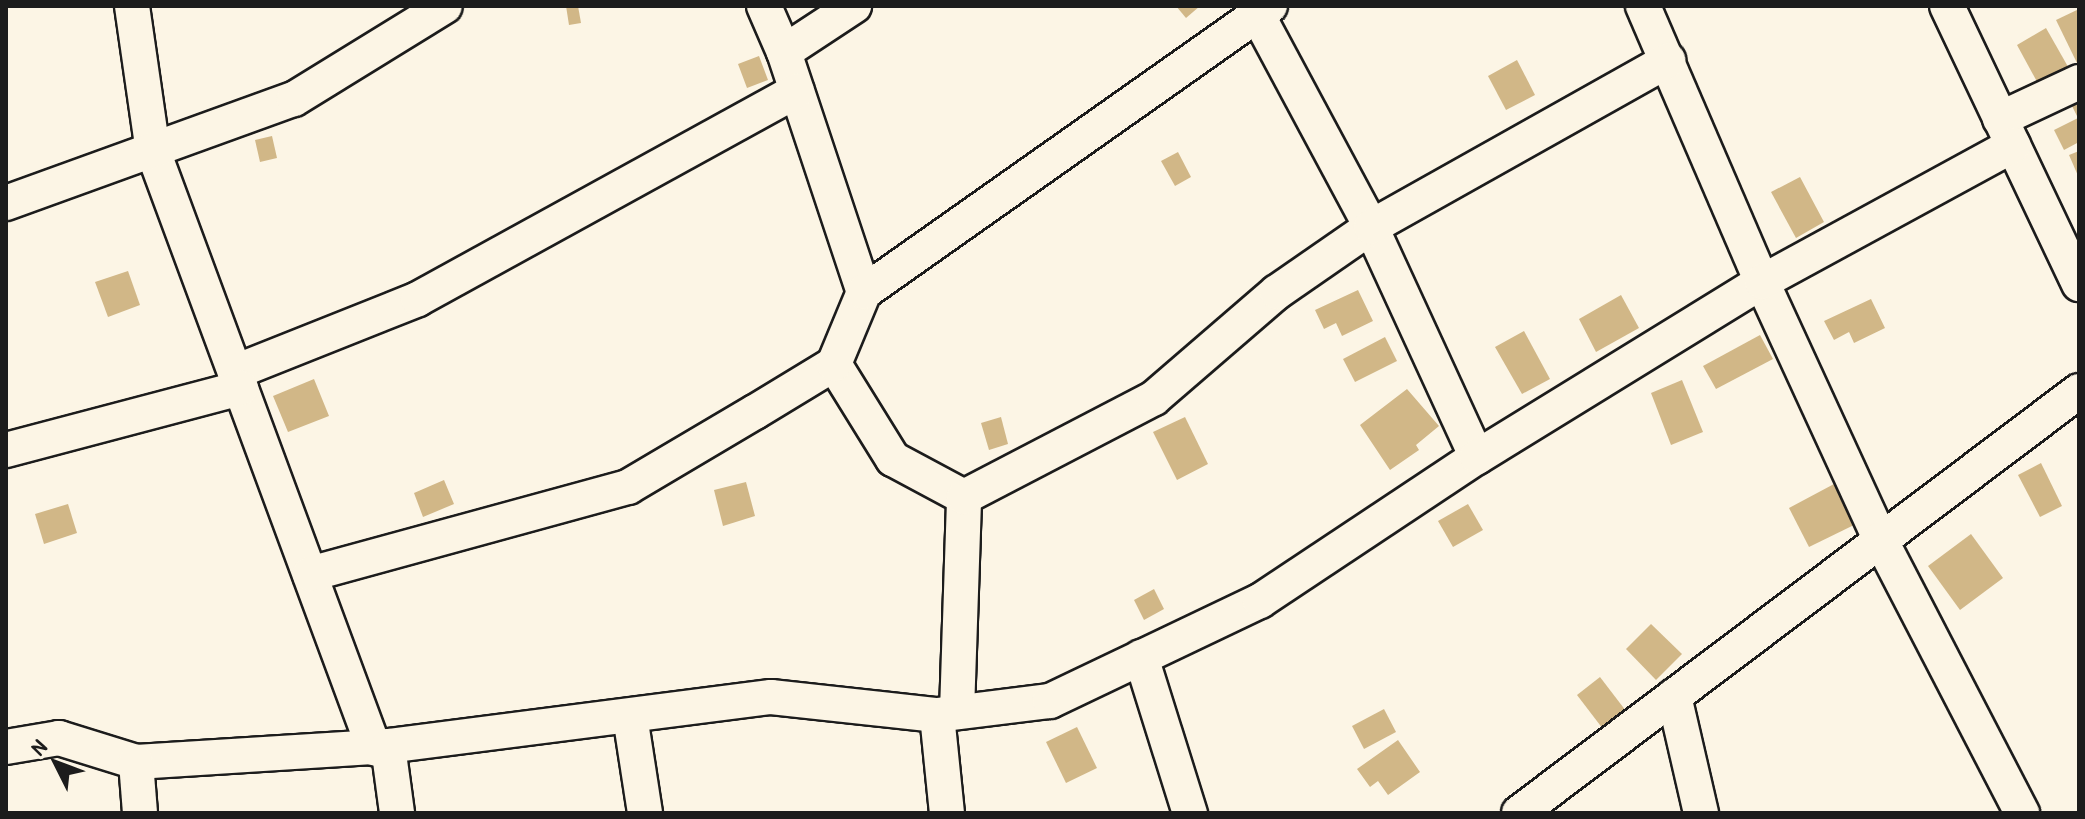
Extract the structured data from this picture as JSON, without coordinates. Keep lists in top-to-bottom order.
{
  "north": "top left"
}
